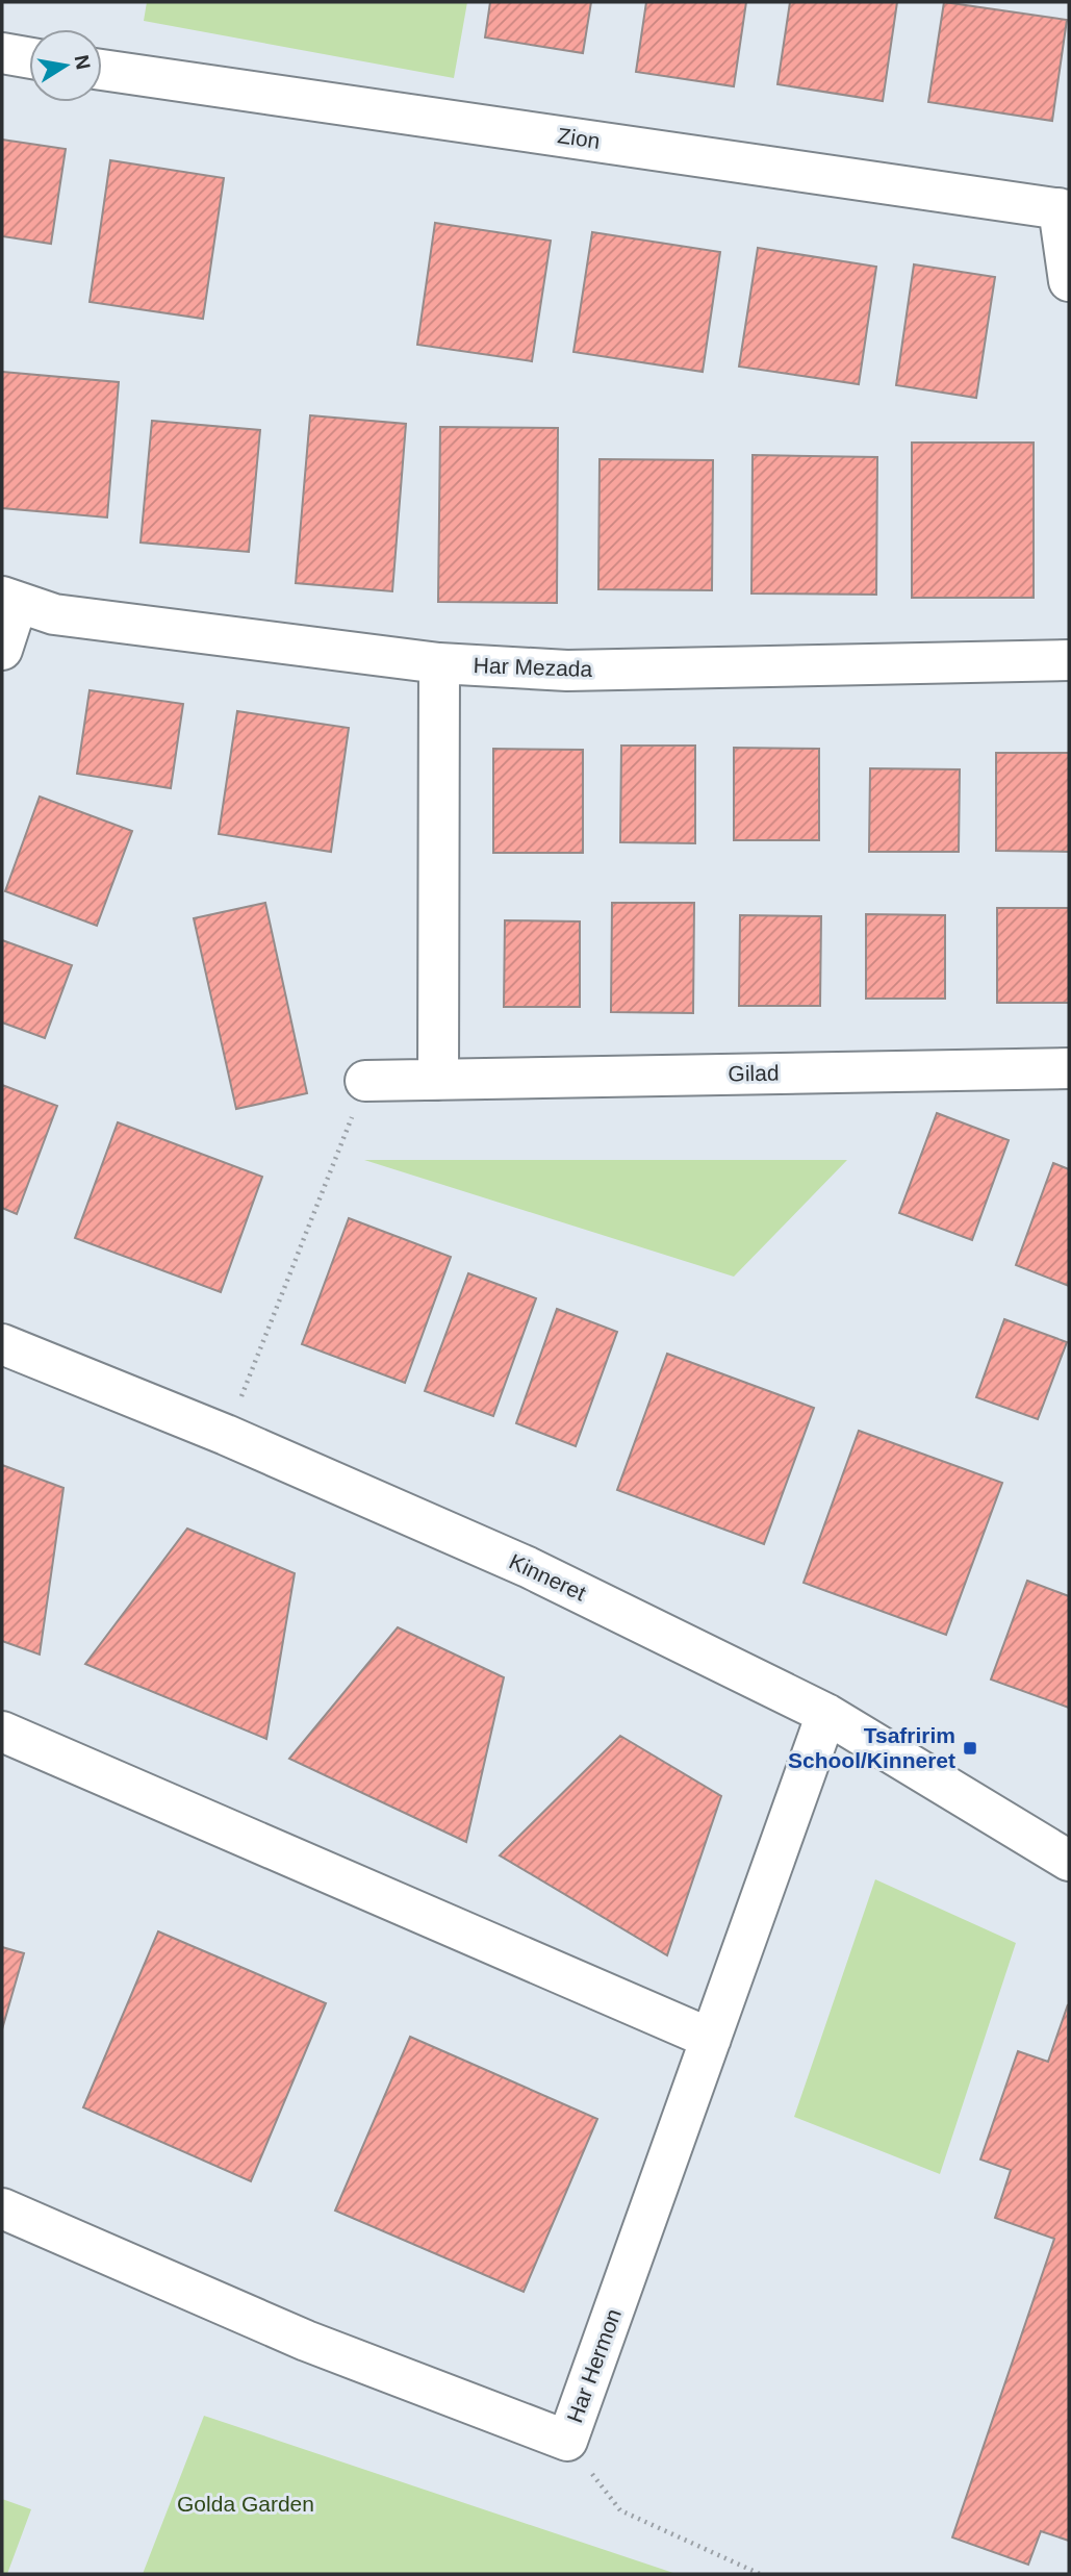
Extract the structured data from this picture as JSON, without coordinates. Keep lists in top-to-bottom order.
{
  "streets": {
    "street": [
      "Zion",
      "Har Mezada",
      "Gilad",
      "Kinneret",
      "Har Hermon"
    ]
  },
  "crossings": [
    ["Kinneret", "Har Hermon"]
  ],
  "parks": ["Golda Garden"],
  "places": {
    "transit": ["Tsafririm School/Kinneret"]
  },
  "north": "right"
}
